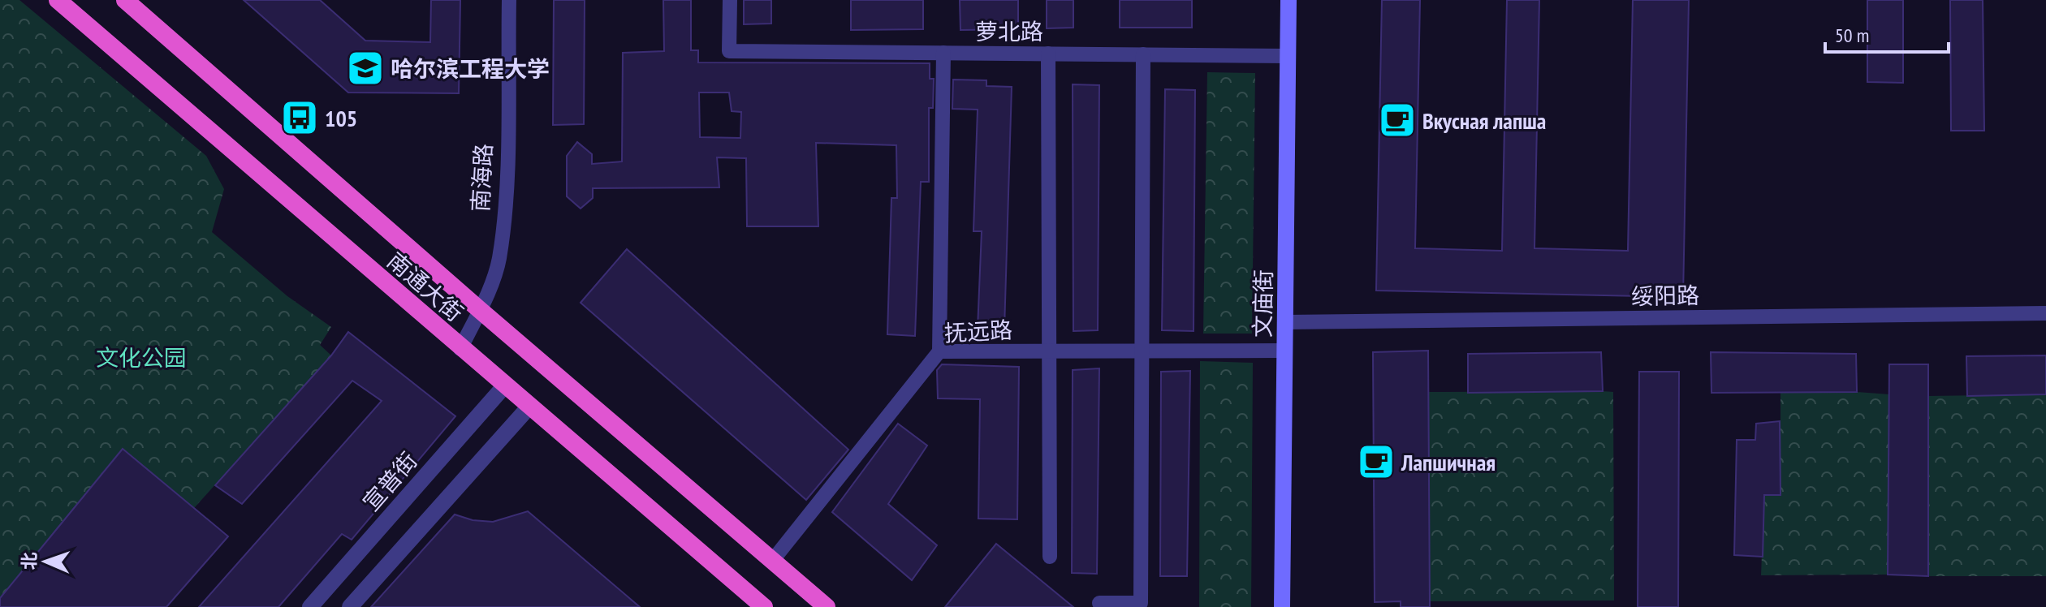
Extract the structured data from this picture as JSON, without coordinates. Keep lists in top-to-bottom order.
{
  "streets": {
    "highway": ["南通大街"],
    "main road": ["文庙街"],
    "street": [
      "萝北路",
      "南海路",
      "绥阳路",
      "抚远路",
      "宣普街"
    ]
  },
  "crossings": [
    ["萝北路", "文庙街"],
    ["南海路", "南通大街"],
    ["南通大街", "抚远路"],
    ["南通大街", "宣普街"],
    ["绥阳路", "文庙街"],
    ["文庙街", "抚远路"]
  ],
  "parks": ["文化公园"],
  "places": {
    "school or university": ["哈尔滨工程大学"],
    "bus stop": ["105"],
    "cafe": ["Вкусная лапша", "Лапшичная"]
  },
  "scale_bar": "50 m",
  "north": "left"
}
